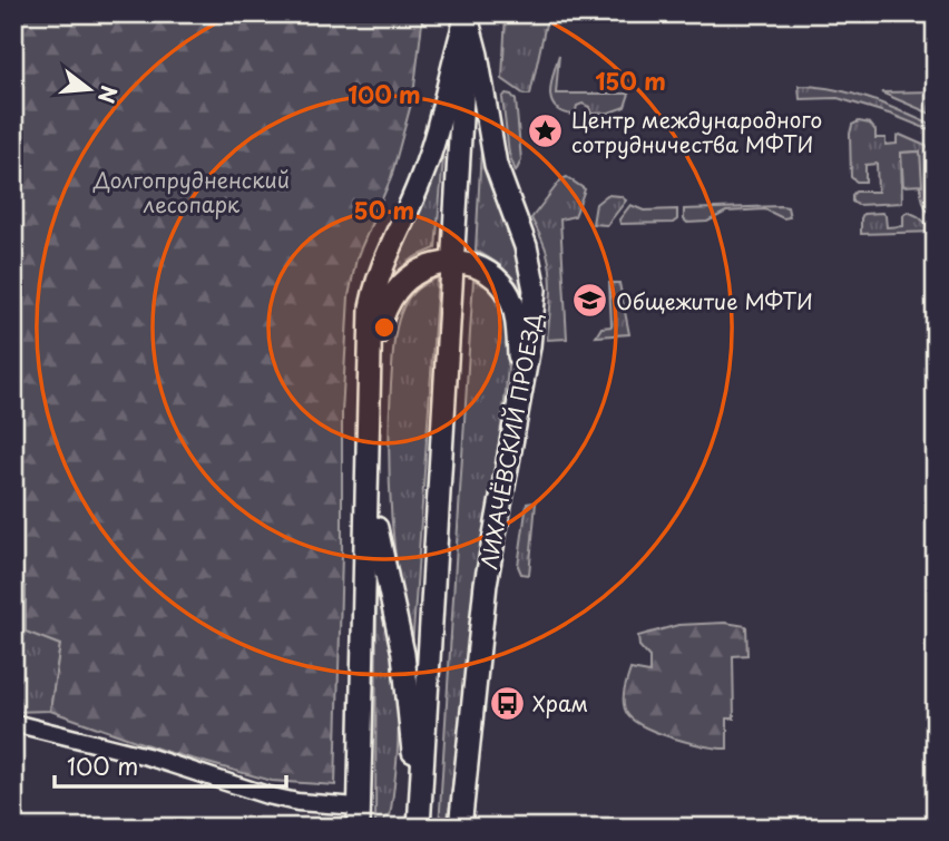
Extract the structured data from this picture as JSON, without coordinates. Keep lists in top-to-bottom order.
{
  "streets": {
    "main road": ["ЛИХАЧЁВСКИЙ ПРОЕЗД"]
  },
  "parks": ["Долгопрудненский лесопарк"],
  "places": {
    "place": ["Центр международного сотрудничества МФТИ"],
    "school or university": ["Общежитие МФТИ"],
    "bus stop": ["Храм"]
  },
  "scale_bar": "100 m",
  "north": "right",
  "rings": ["150 m", "100 m", "50 m"]
}
